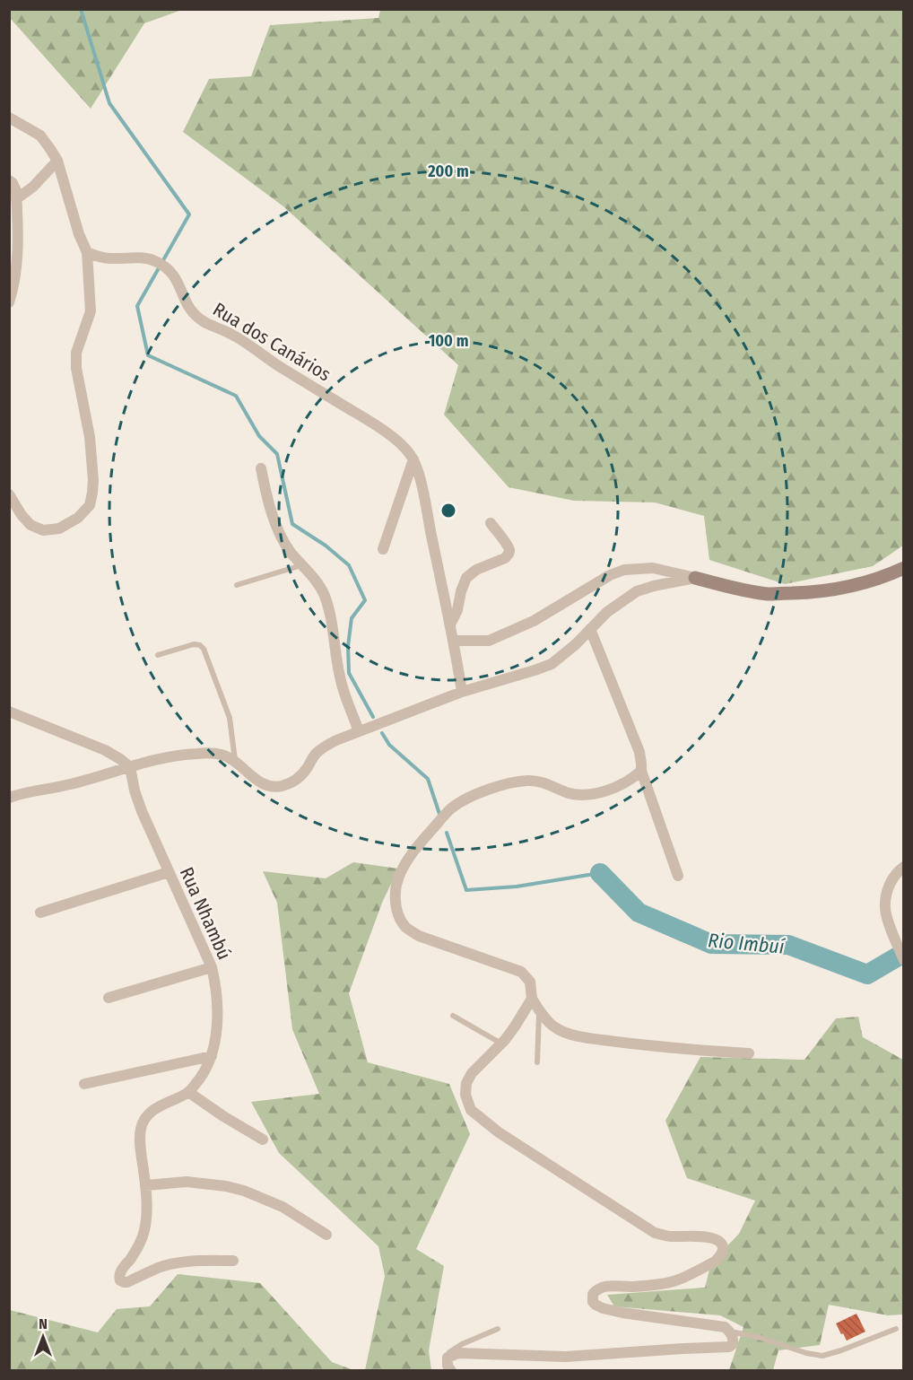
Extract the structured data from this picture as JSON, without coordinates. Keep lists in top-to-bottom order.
{
  "streets": {
    "street": ["Rua dos Canários", "Rua Nhambú"]
  },
  "water": ["Rio Imbuí"],
  "north": "top",
  "rings": ["200 m", "100 m"]
}
